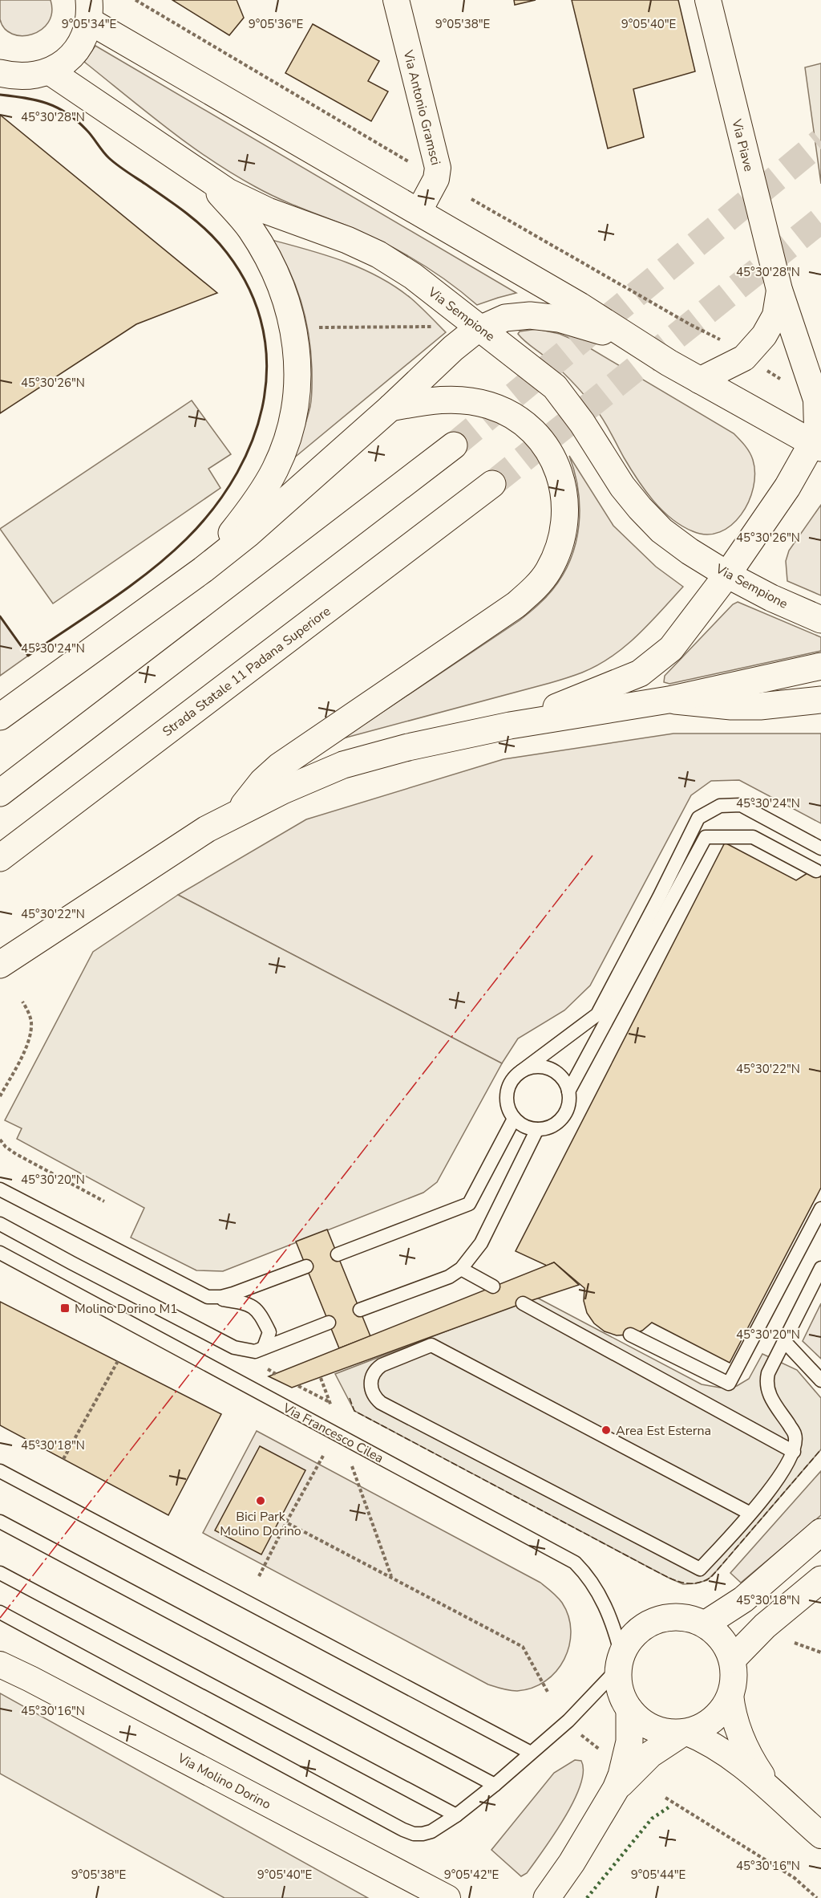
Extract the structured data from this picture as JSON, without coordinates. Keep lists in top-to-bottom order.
{
  "streets": {
    "main road": ["Via Sempione", "Strada Statale 11 Padana Superiore"],
    "street": ["Via Antonio Gramsci", "Via Piave", "Via Molino Dorino"],
    "lane": ["Via Francesco Cilea"]
  },
  "places": {
    "transit": ["Molino Dorino M1"],
    "other": ["Area Est Esterna", "Bici Park Molino Dorino"]
  },
  "coordinates": [
    "9°05'34\"E",
    "9°05'36\"E",
    "9°05'38\"E",
    "9°05'40\"E",
    "45°30'28\"N",
    "45°30'26\"N",
    "45°30'24\"N",
    "45°30'22\"N",
    "45°30'20\"N",
    "45°30'18\"N",
    "45°30'16\"N",
    "9°05'42\"E",
    "9°05'44\"E"
  ]
}
